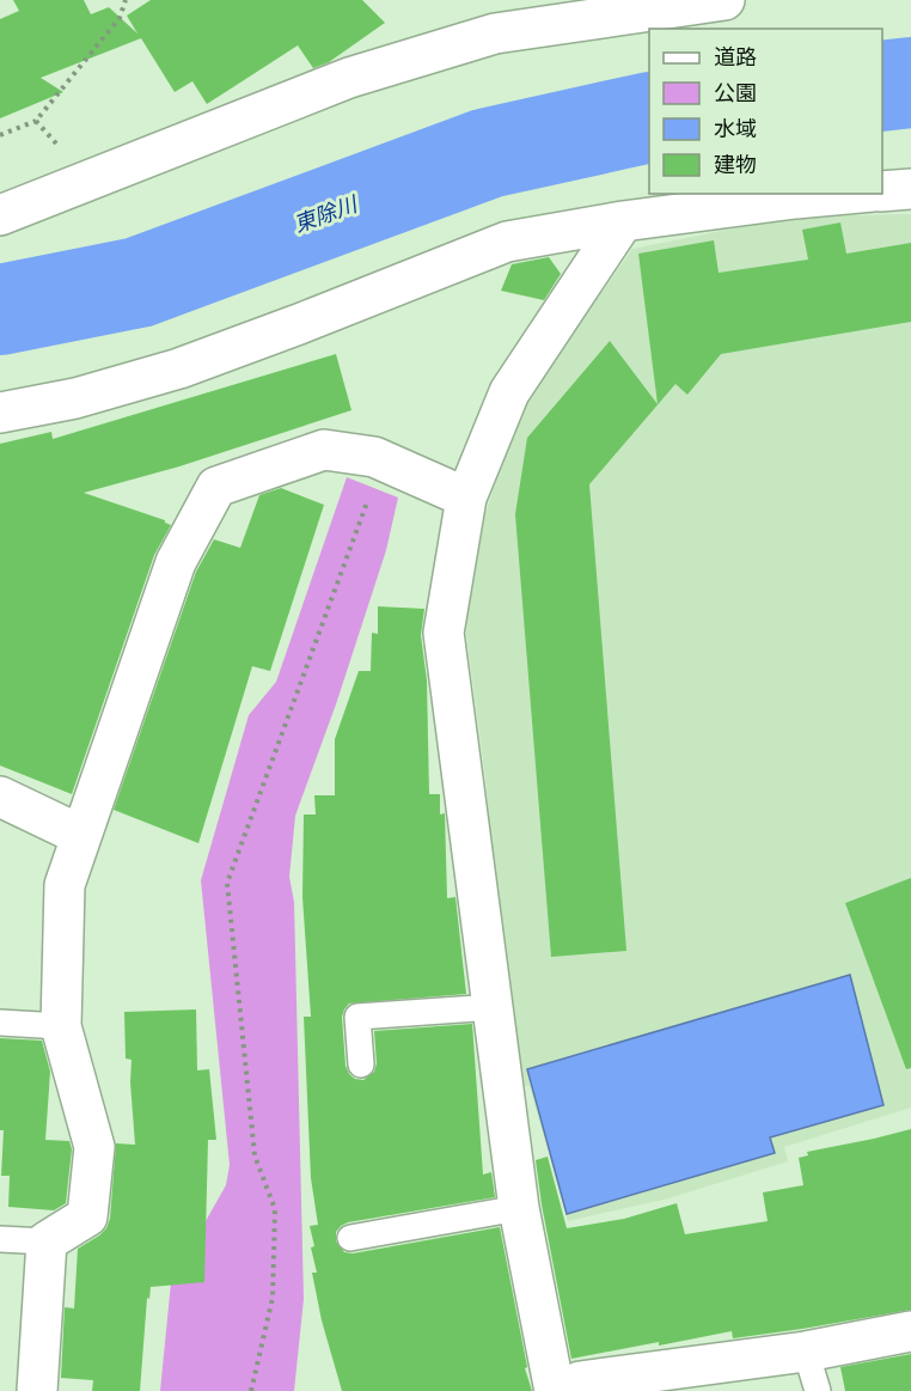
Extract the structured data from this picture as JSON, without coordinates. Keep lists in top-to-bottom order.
{
  "water": ["東除川"],
  "legend": [
    "道路",
    "公園",
    "水域",
    "建物"
  ]
}
